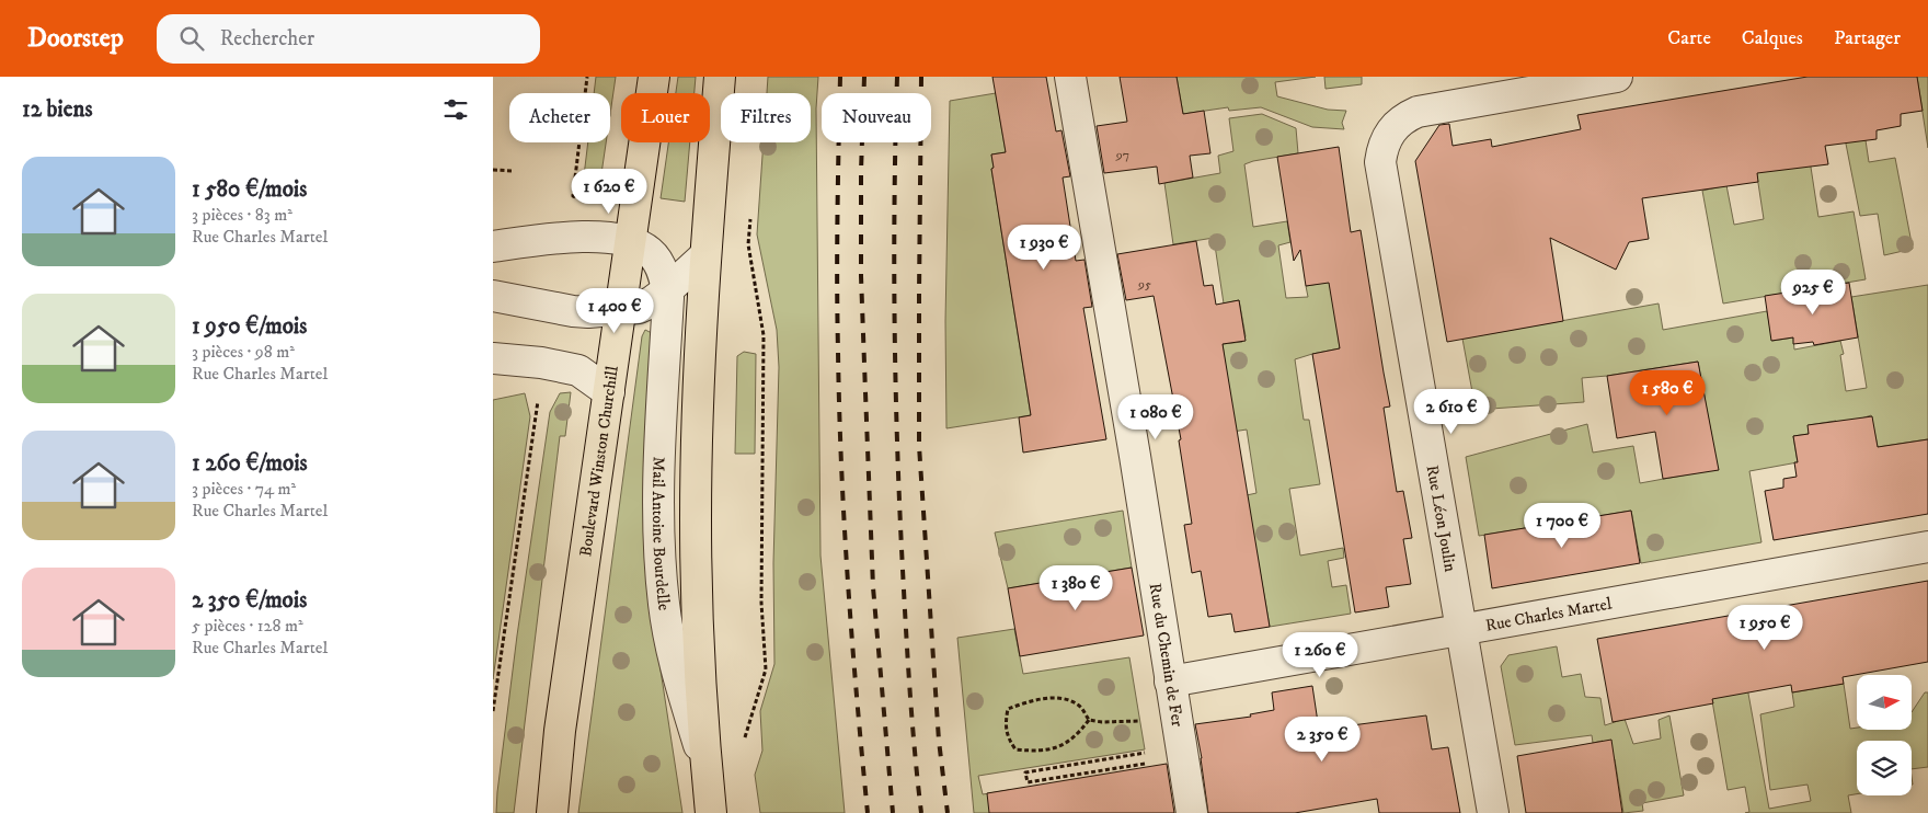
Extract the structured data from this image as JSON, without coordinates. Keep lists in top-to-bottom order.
{
  "streets": {
    "main road": ["Boulevard Winston Churchill"],
    "street": [
      "Rue Léon Joulin",
      "Mail Antoine Bourdelle",
      "Rue Charles Martel",
      "Rue du Chemin de Fer"
    ]
  },
  "crossings": [
    ["Boulevard Winston Churchill", "Mail Antoine Bourdelle"],
    ["Rue Léon Joulin", "Rue Charles Martel"],
    ["Rue Charles Martel", "Rue du Chemin de Fer"]
  ],
  "house_numbers": ["97", "95"],
  "north": "right",
  "page": {
    "header": "Doorstep",
    "search": "Rechercher",
    "nav": ["Carte", "Calques", "Partager"],
    "heading": "12 biens",
    "chip": [
      "Acheter",
      "Louer",
      "Filtres",
      "Nouveau"
    ],
    "list": [
      {
        "name": "1 580 €/mois",
        "note": "3 pièces · 83 m² · Rue Charles Martel"
      },
      {
        "name": "1 950 €/mois",
        "note": "3 pièces · 98 m² · Rue Charles Martel"
      },
      {
        "name": "1 260 €/mois",
        "note": "3 pièces · 74 m² · Rue Charles Martel"
      },
      {
        "name": "2 350 €/mois",
        "note": "5 pièces · 128 m² · Rue Charles Martel"
      }
    ],
    "price": [
      "1 620 €",
      "1 930 €",
      "925 €",
      "1 400 €",
      "1 580 €",
      "2 610 €",
      "1 080 €",
      "1 700 €",
      "1 380 €",
      "1 950 €",
      "1 260 €",
      "2 350 €"
    ]
  }
}
